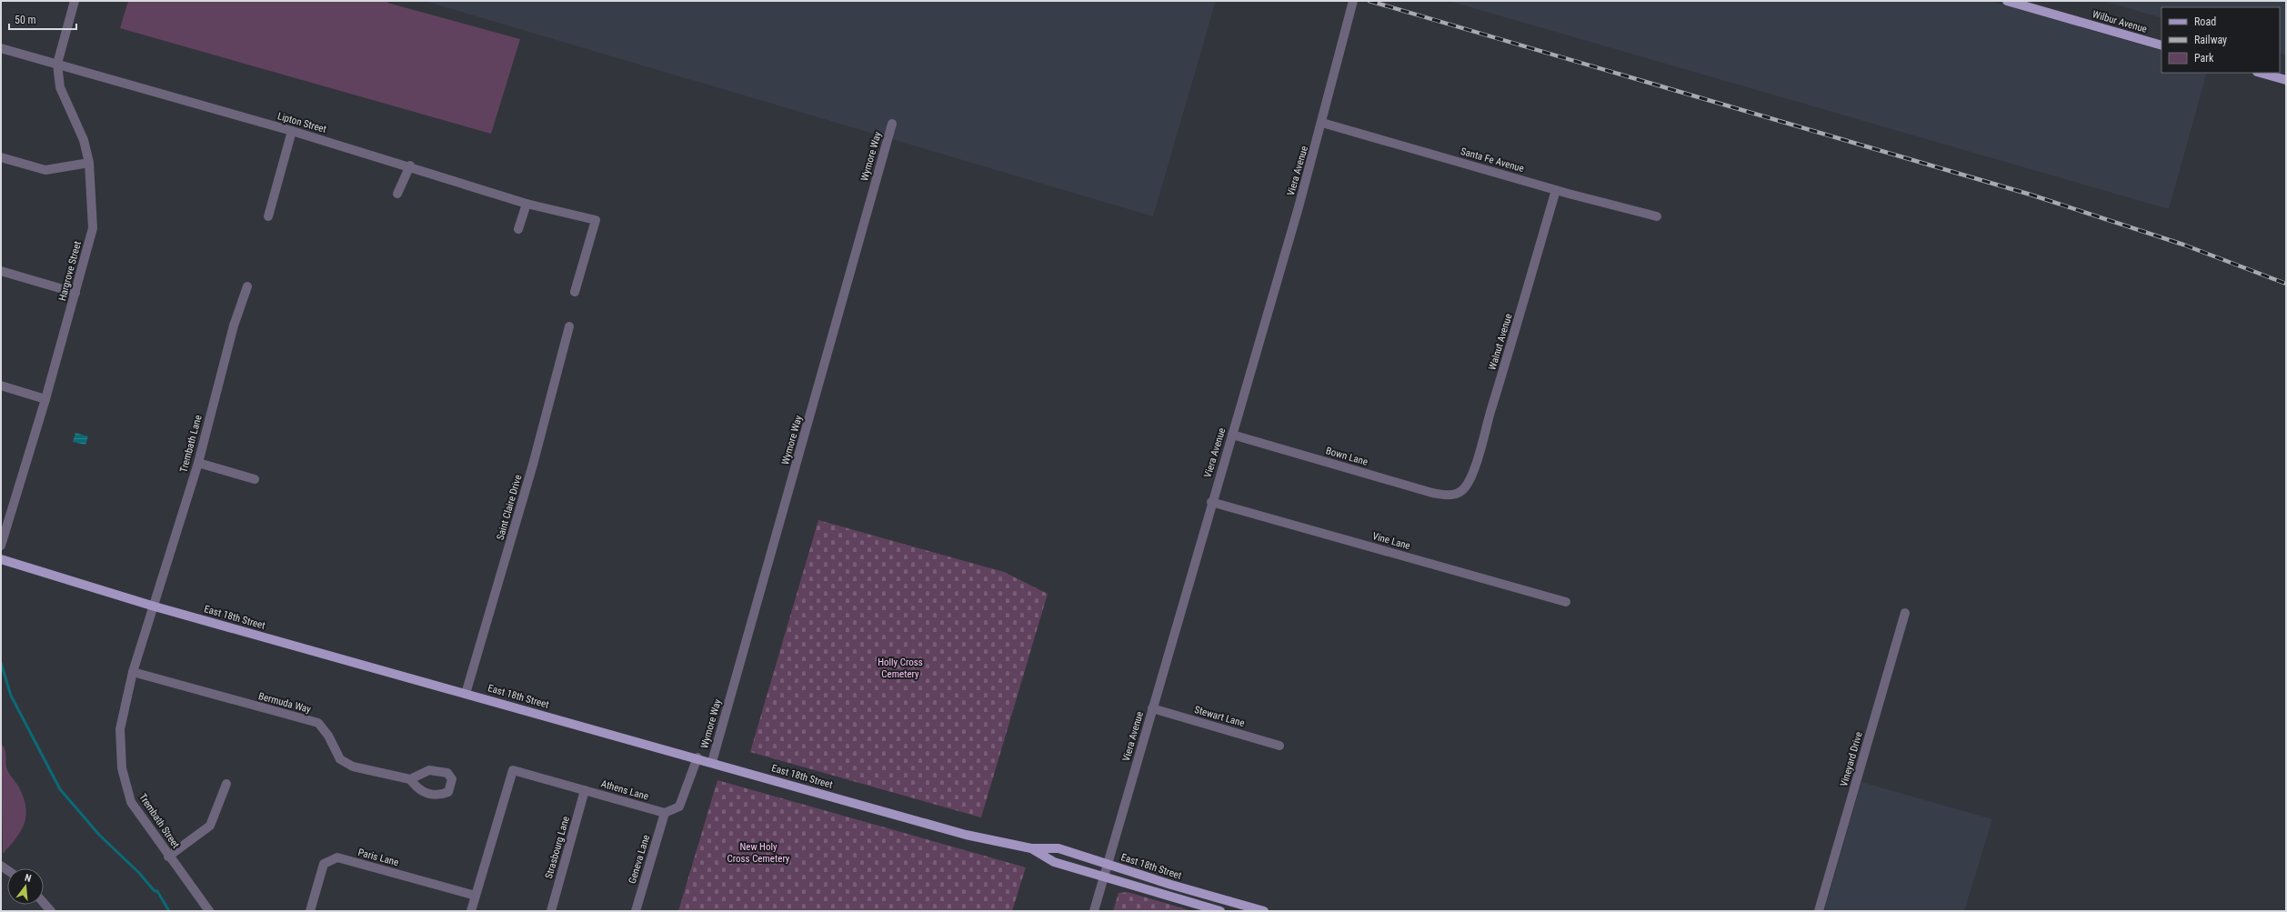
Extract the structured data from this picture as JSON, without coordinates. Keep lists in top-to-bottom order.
{
  "streets": {
    "main road": ["Wilbur Avenue", "East 18th Street"],
    "street": [
      "Lipton Street",
      "Wymore Way",
      "Santa Fe Avenue",
      "Viera Avenue",
      "Hargrove Street",
      "Walnut Avenue",
      "Trembath Lane",
      "Bown Lane",
      "Saint Claire Drive",
      "Vine Lane",
      "Bermuda Way",
      "Stewart Lane",
      "Vineyard Drive",
      "Athens Lane",
      "Trembath Street",
      "Strasbourg Lane",
      "Paris Lane",
      "Geneva Lane"
    ]
  },
  "crossings": [
    ["Lipton Street", "Hargrove Street"],
    ["Wymore Way", "East 18th Street"],
    ["Santa Fe Avenue", "Viera Avenue"],
    ["Santa Fe Avenue", "Walnut Avenue"],
    ["Viera Avenue", "Bown Lane"],
    ["Viera Avenue", "Vine Lane"],
    ["Viera Avenue", "East 18th Street"],
    ["Viera Avenue", "Stewart Lane"],
    ["Walnut Avenue", "Bown Lane"],
    ["Trembath Lane", "East 18th Street"],
    ["Trembath Lane", "Trembath Street"],
    ["Saint Claire Drive", "East 18th Street"],
    ["East 18th Street", "Trembath Street"],
    ["Bermuda Way", "Trembath Street"],
    ["Athens Lane", "Strasbourg Lane"],
    ["Athens Lane", "Paris Lane"],
    ["Athens Lane", "Geneva Lane"]
  ],
  "parks": ["Holly Cross Cemetery", "New Holy Cross Cemetery"],
  "legend": ["Road", "Railway", "Park"],
  "scale_bar": "50 m",
  "north": "top"
}
